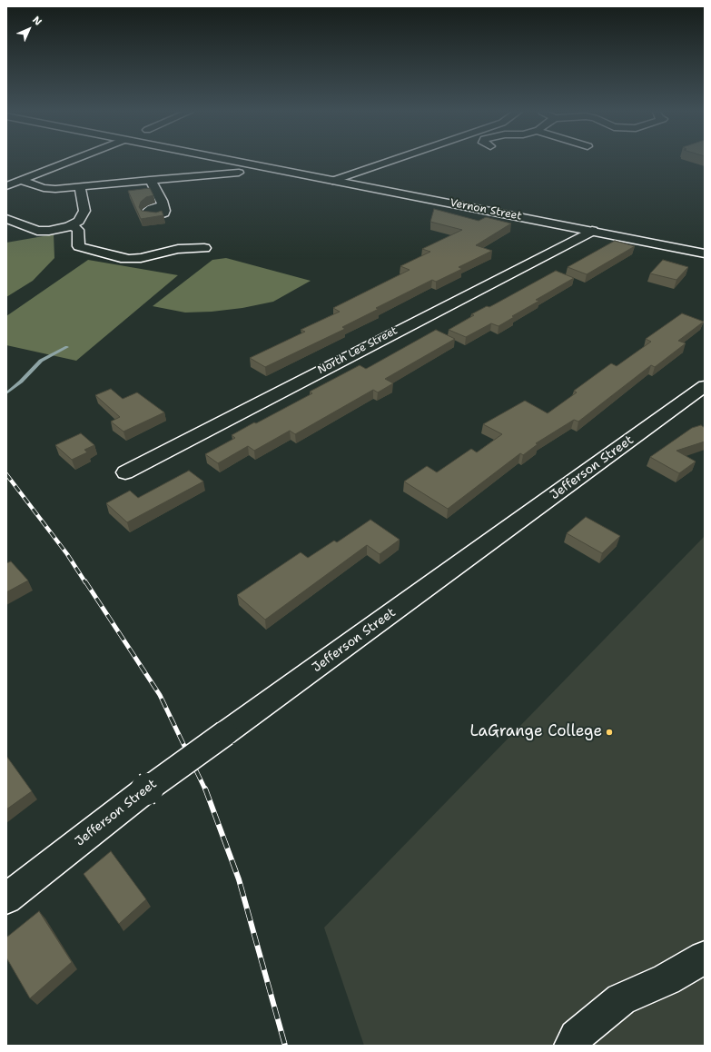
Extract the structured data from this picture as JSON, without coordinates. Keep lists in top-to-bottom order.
{
  "streets": {
    "street": ["Vernon Street", "North Lee Street", "Jefferson Street"]
  },
  "crossings": [
    ["Vernon Street", "North Lee Street"]
  ],
  "places": ["LaGrange College"],
  "north": "top right"
}
